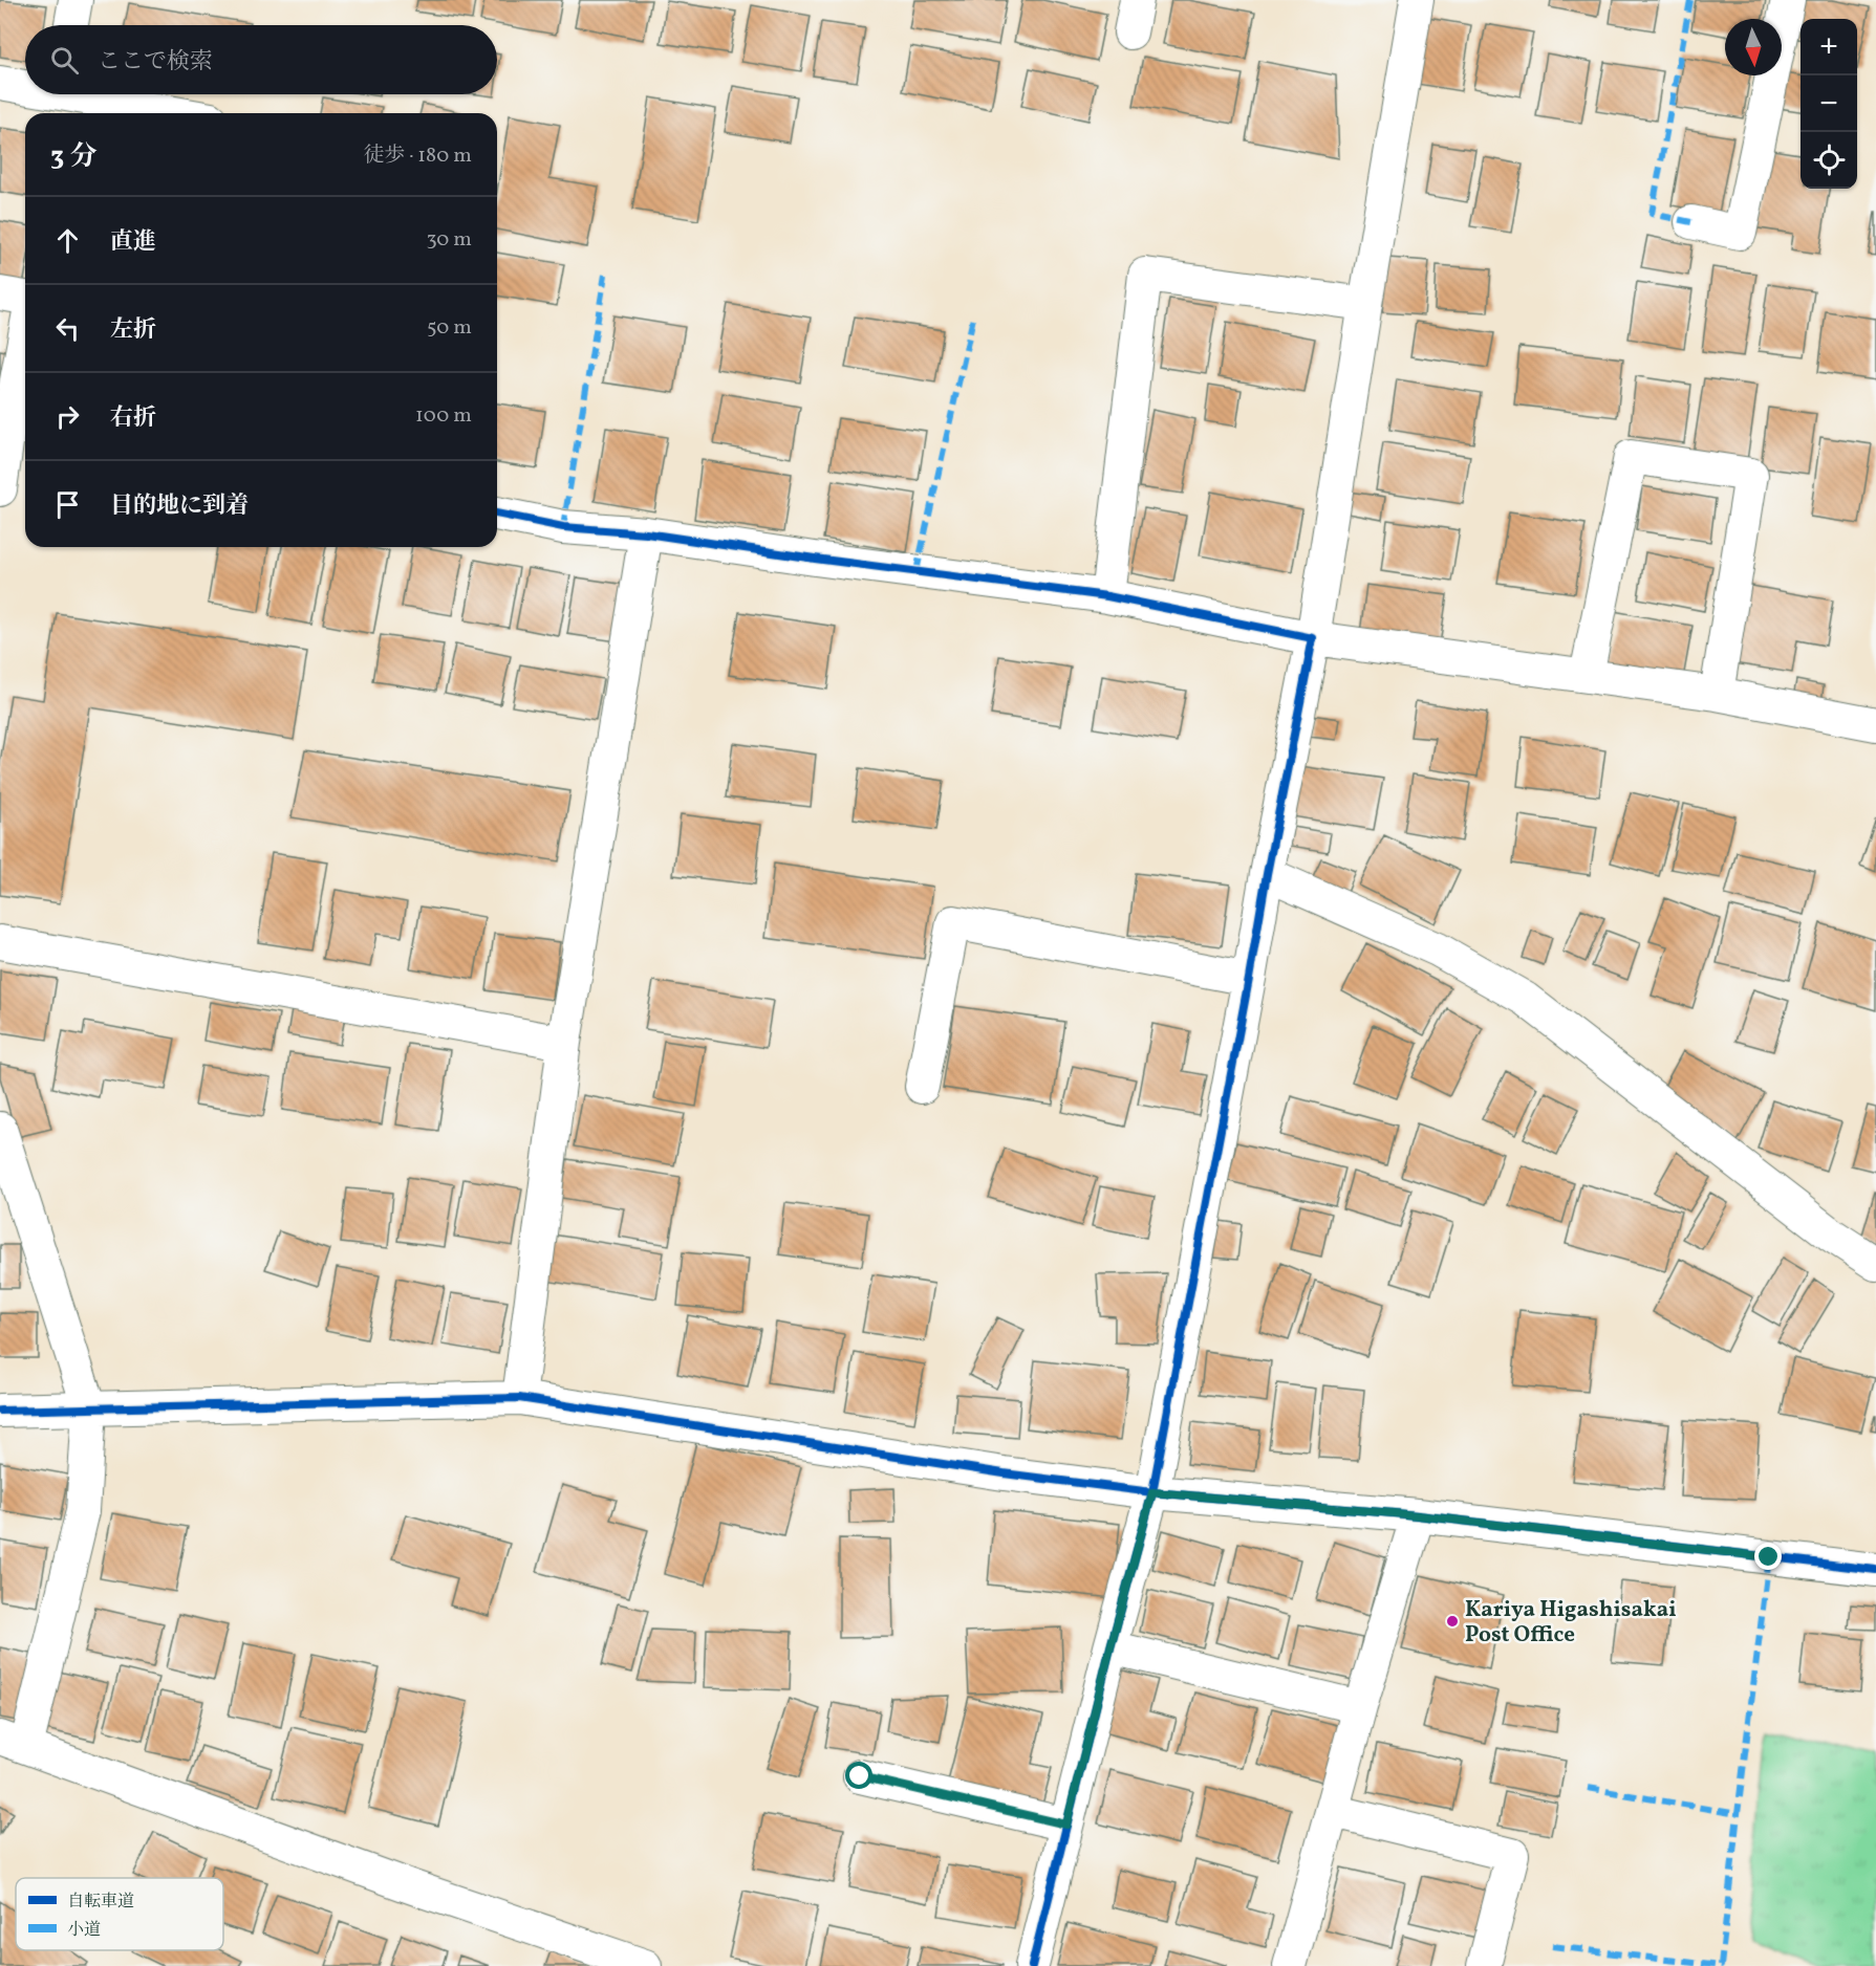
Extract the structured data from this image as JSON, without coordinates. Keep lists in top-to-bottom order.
{
  "places": ["Kariya Higashisakai Post Office"],
  "legend": ["自転車道", "小道"],
  "north": "bottom",
  "page": {
    "map_buttons": ["+", "−"],
    "search": "ここで検索",
    "heading": ["3 分", "徒歩 · 180 m"],
    "list": [
      ["直進", "30 m"],
      ["左折", "50 m"],
      ["右折", "100 m"],
      "目的地に到着"
    ]
  }
}
